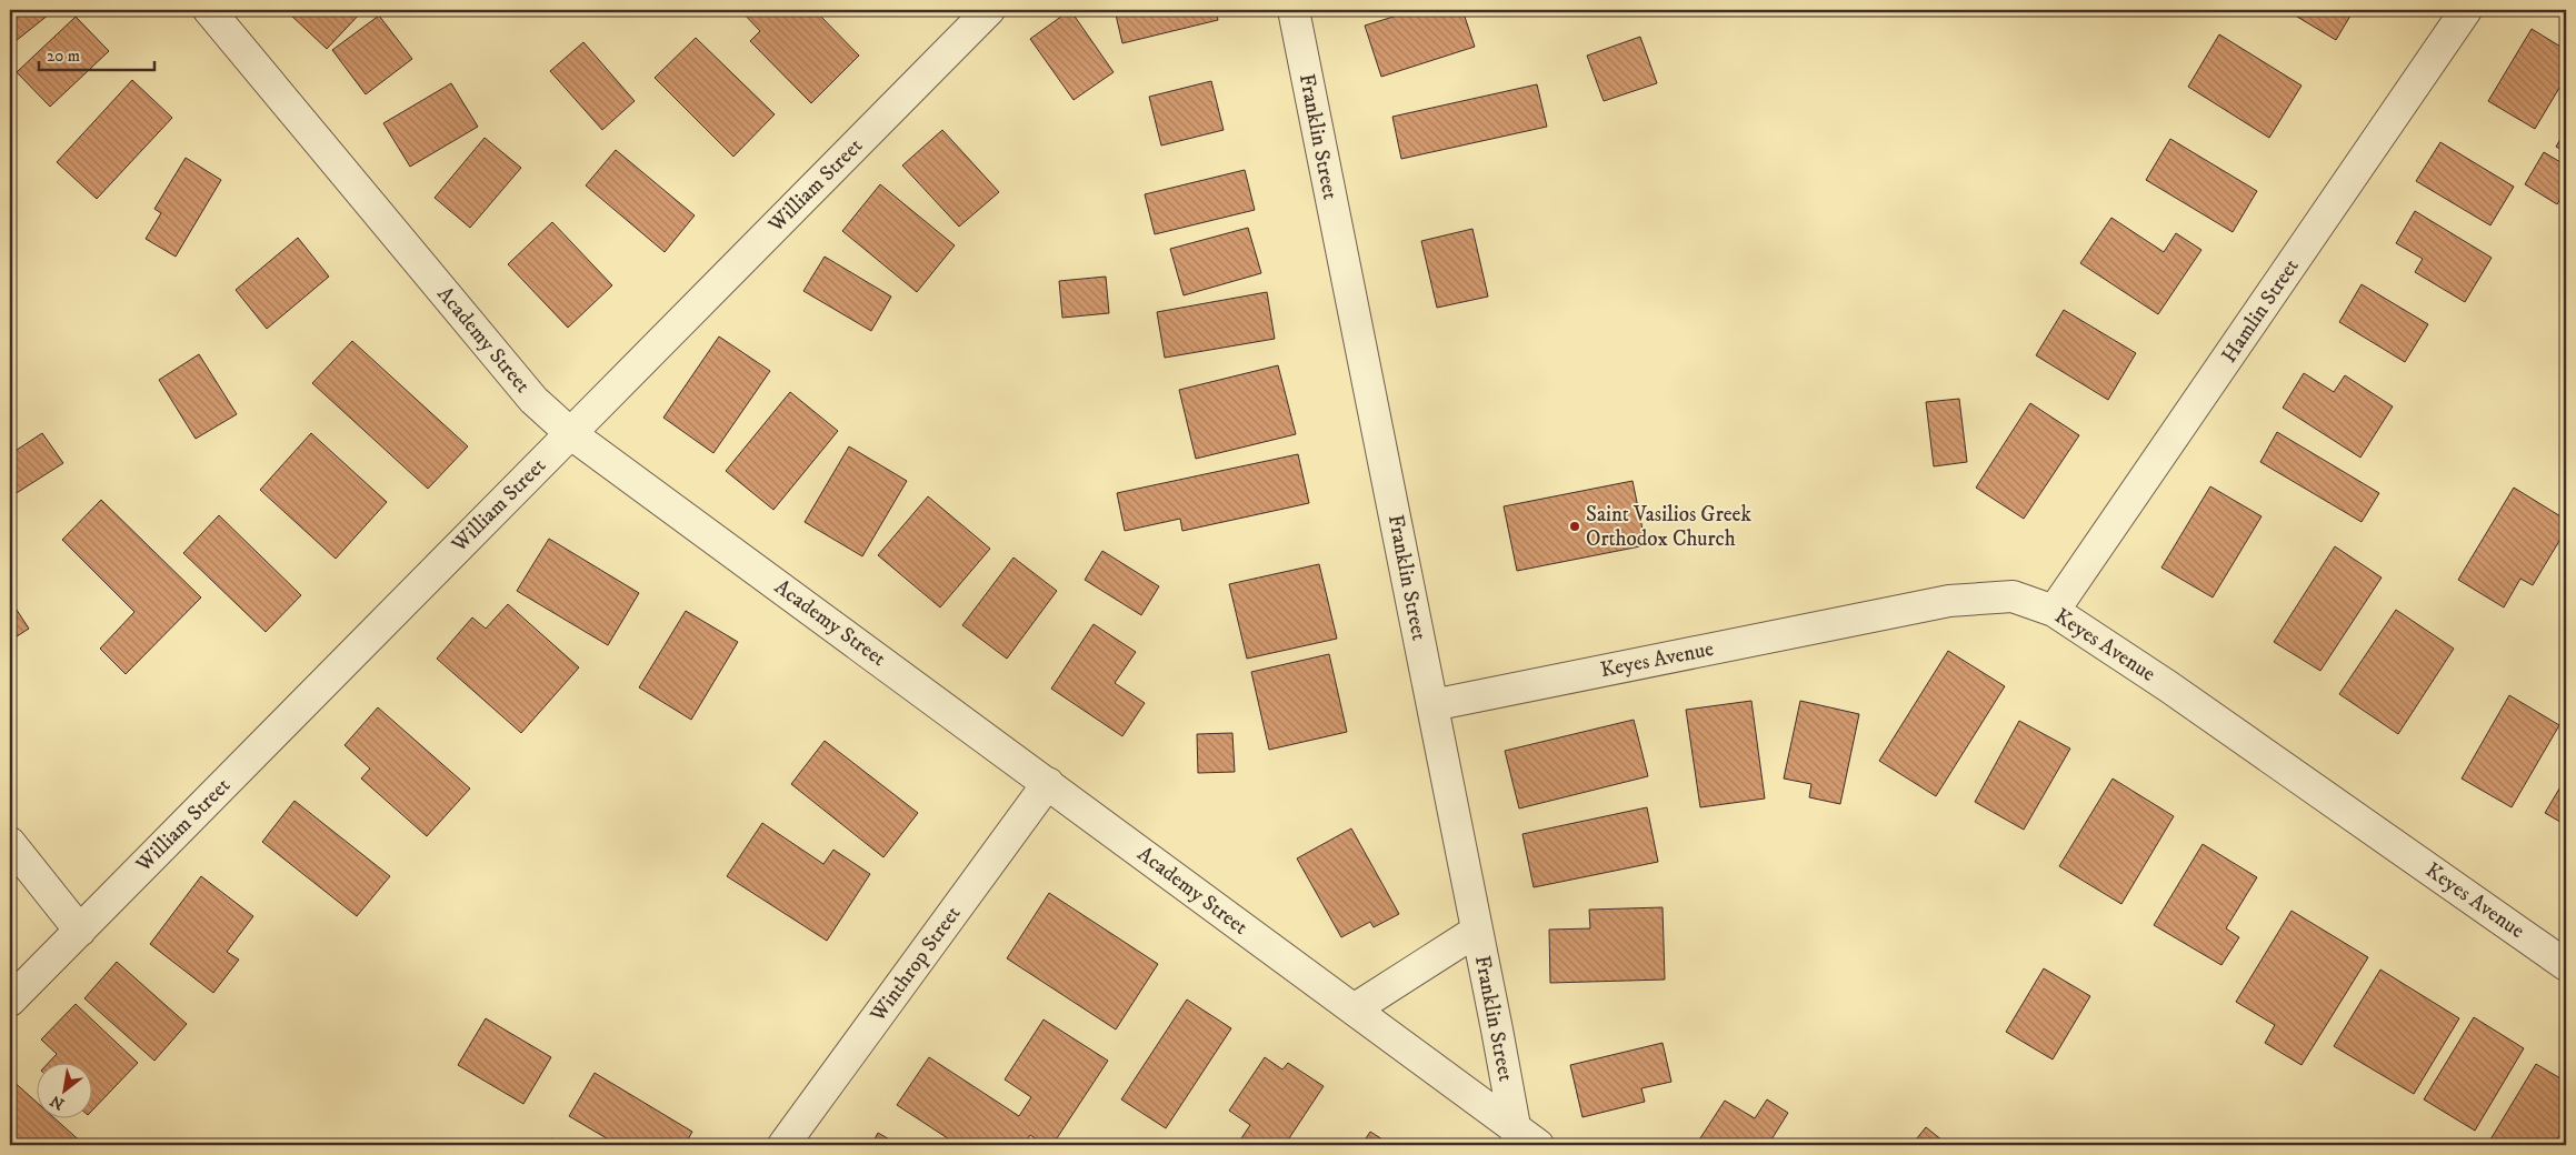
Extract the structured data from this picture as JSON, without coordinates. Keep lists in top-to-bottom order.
{
  "streets": {
    "street": [
      "Franklin Street",
      "William Street",
      "Hamlin Street",
      "Academy Street",
      "Keyes Avenue",
      "Winthrop Street"
    ]
  },
  "crossings": [
    ["Franklin Street", "Academy Street"],
    ["Franklin Street", "Keyes Avenue"],
    ["William Street", "Academy Street"],
    ["Hamlin Street", "Keyes Avenue"],
    ["Academy Street", "Winthrop Street"]
  ],
  "places": ["Saint Vasilios Greek Orthodox Church"],
  "scale_bar": "20 m",
  "north": "bottom left"
}
